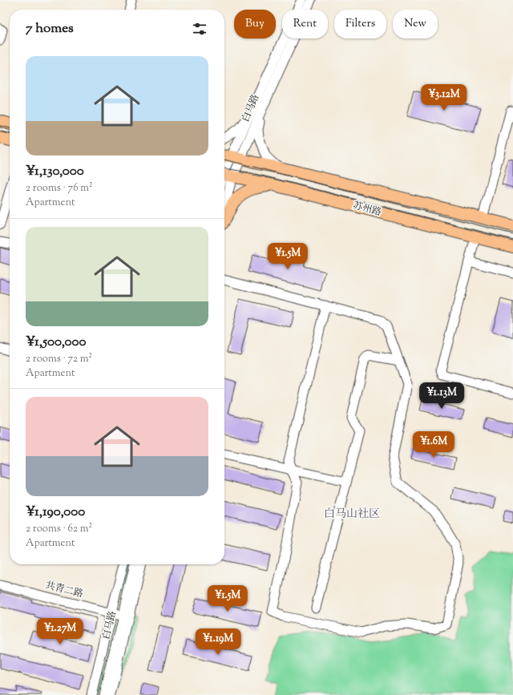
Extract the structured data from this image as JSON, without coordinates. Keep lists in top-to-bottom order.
{
  "streets": {
    "main road": ["苏州路"],
    "street": ["白马路", "共青二路"]
  },
  "crossings": [
    ["白马路", "苏州路"],
    ["白马路", "共青二路"]
  ],
  "districts": ["白马山社区"],
  "page": {
    "chip": [
      "Buy",
      "Rent",
      "Filters",
      "New"
    ],
    "heading": "7 homes",
    "list": [
      {
        "name": "¥1,130,000",
        "note": "2 rooms · 76 m² · Apartment"
      },
      {
        "name": "¥1,500,000",
        "note": "2 rooms · 72 m² · Apartment"
      },
      {
        "name": "¥1,190,000",
        "note": "2 rooms · 62 m² · Apartment"
      }
    ],
    "price": [
      "¥3.12M",
      "¥1.5M",
      "¥1.13M",
      "¥1.6M",
      "¥1.5M",
      "¥1.27M",
      "¥1.19M"
    ]
  }
}
